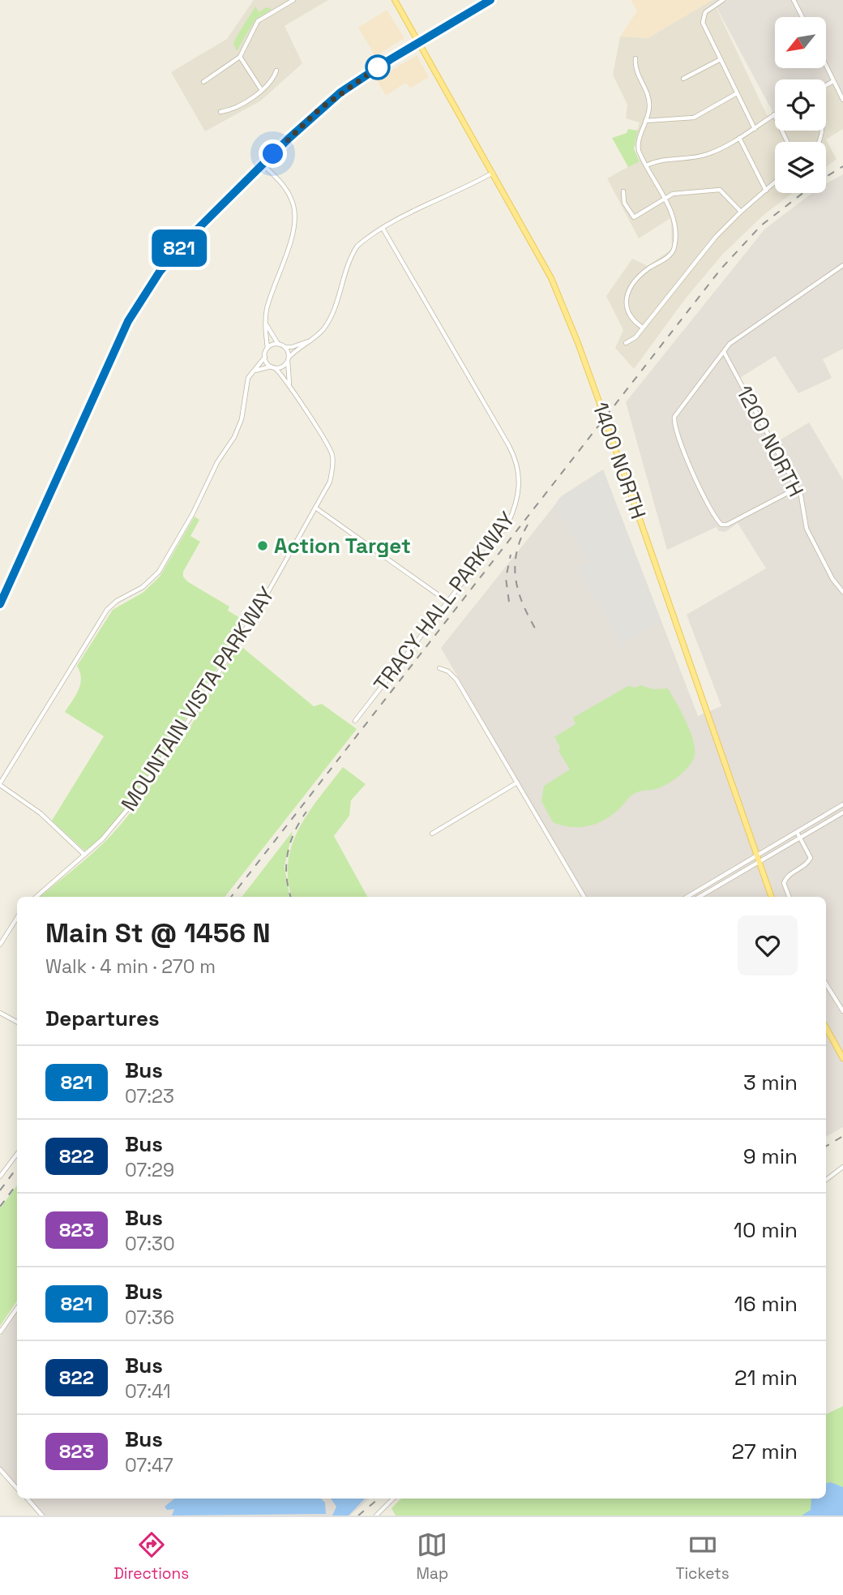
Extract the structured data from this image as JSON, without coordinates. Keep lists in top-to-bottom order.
{
  "streets": {
    "main road": ["1400 NORTH"],
    "street": ["1200 NORTH", "TRACY HALL PARKWAY", "MOUNTAIN VISTA PARKWAY"]
  },
  "places": ["Action Target"],
  "lines": ["bus line 821"],
  "north": "bottom left",
  "page": {
    "on_map": "821",
    "heading": [
      ["Main St @ 1456 N", "Walk · 4 min · 270 m"],
      "Departures"
    ],
    "list": [
      {
        "mark": "821",
        "name": "Bus",
        "note": "07:23",
        "value": "3 min"
      },
      {
        "mark": "822",
        "name": "Bus",
        "note": "07:29",
        "value": "9 min"
      },
      {
        "mark": "823",
        "name": "Bus",
        "note": "07:30",
        "value": "10 min"
      },
      {
        "mark": "821",
        "name": "Bus",
        "note": "07:36",
        "value": "16 min"
      },
      {
        "mark": "822",
        "name": "Bus",
        "note": "07:41",
        "value": "21 min"
      },
      {
        "mark": "823",
        "name": "Bus",
        "note": "07:47",
        "value": "27 min"
      }
    ],
    "tabs": ["Directions", "Map", "Tickets"]
  }
}
